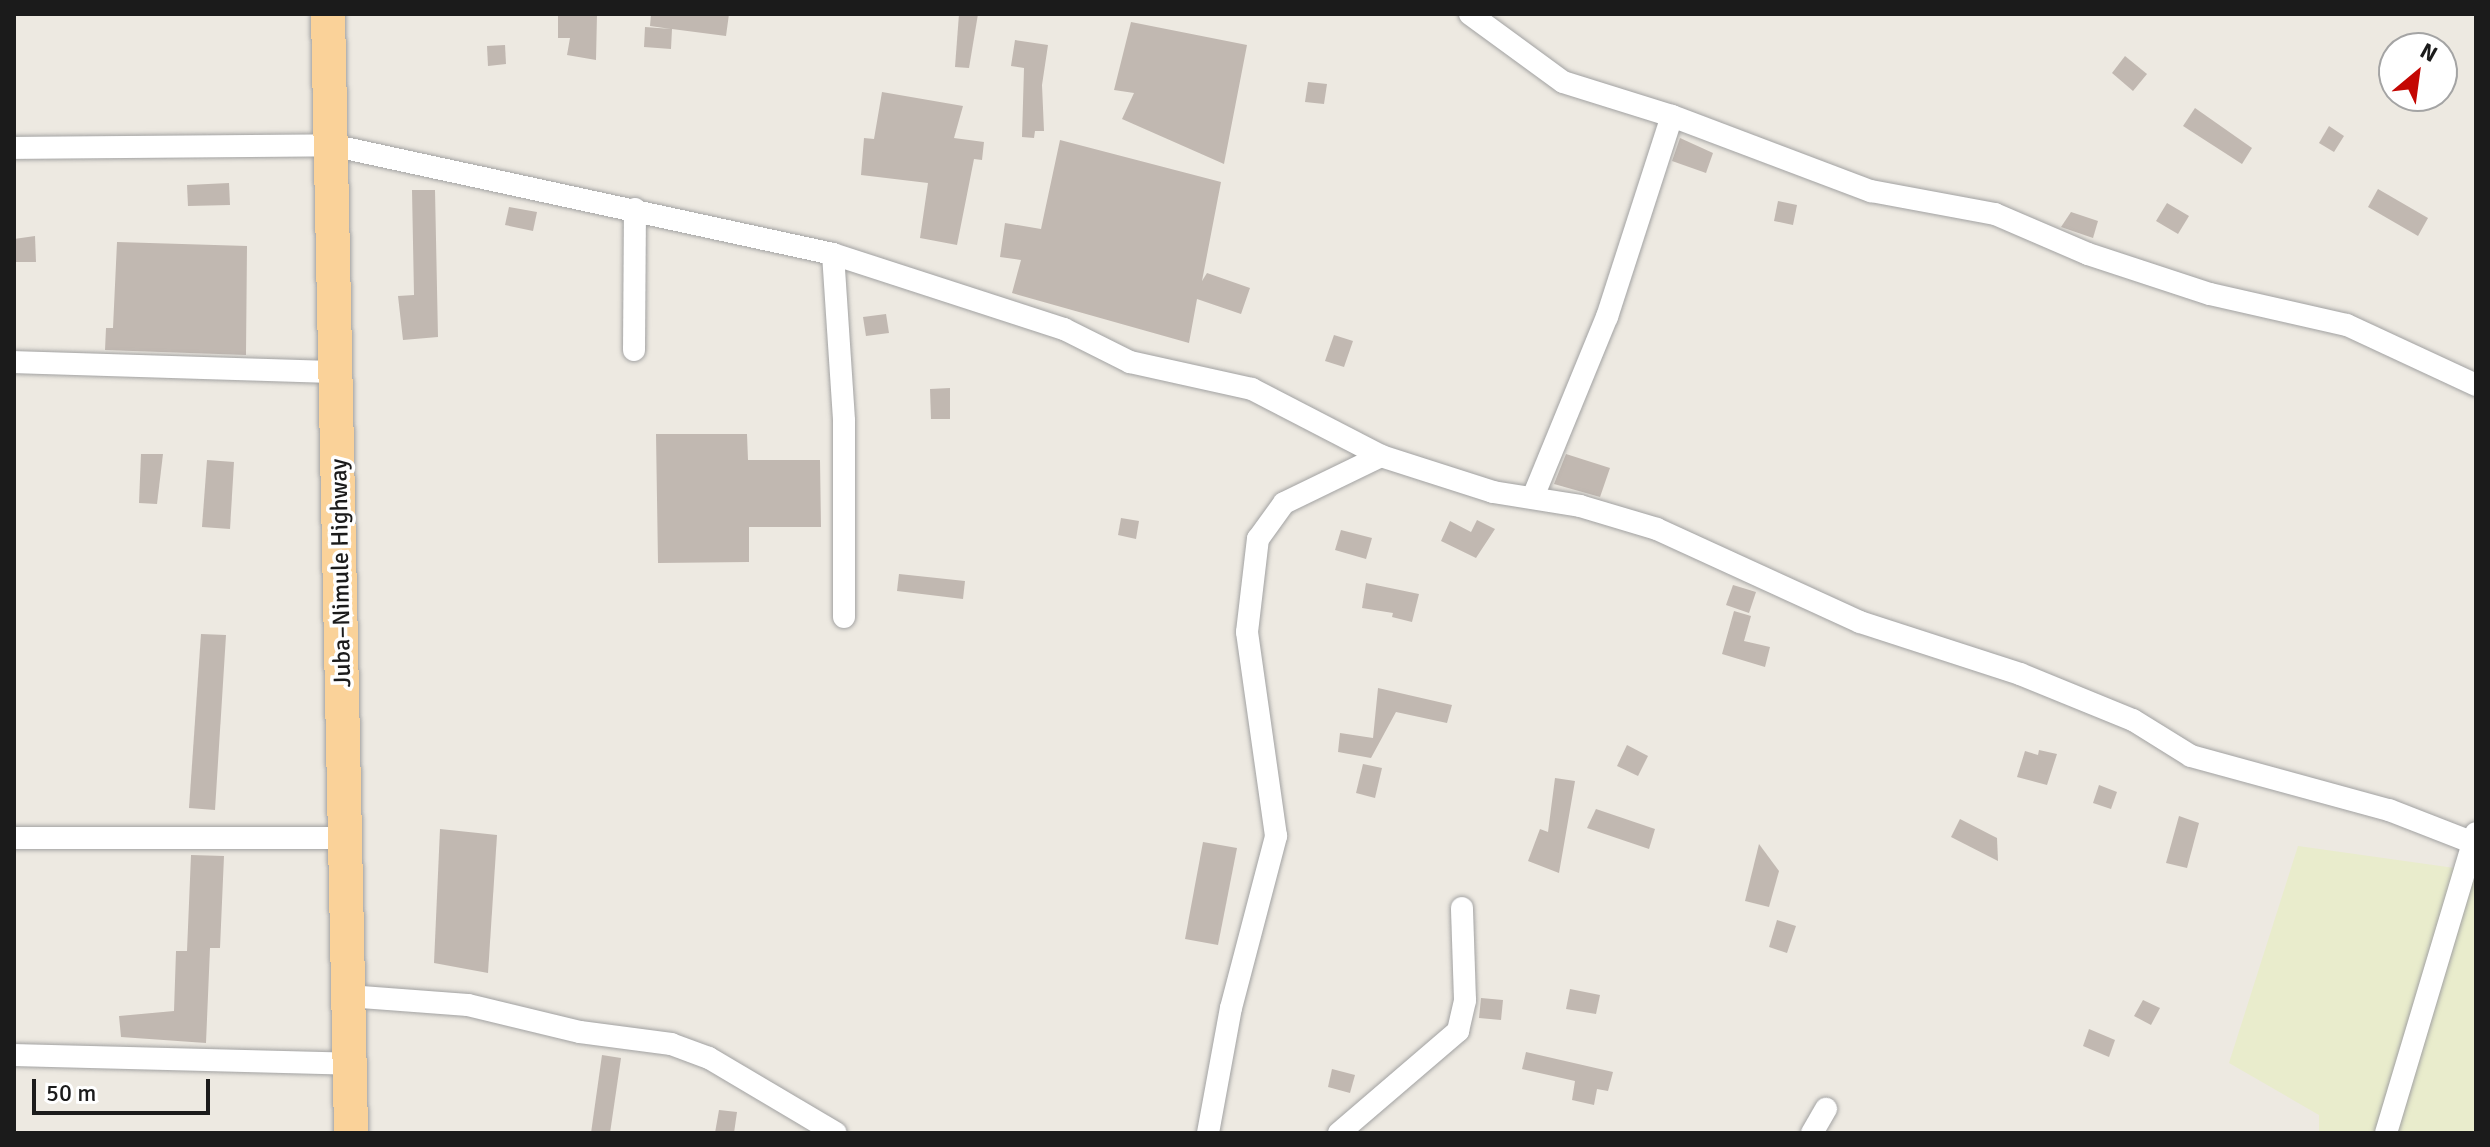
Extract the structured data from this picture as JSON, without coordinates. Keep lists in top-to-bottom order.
{
  "streets": {
    "main road": ["Juba–Nimule Highway"]
  },
  "scale_bar": "50 m",
  "north": "top right"
}
